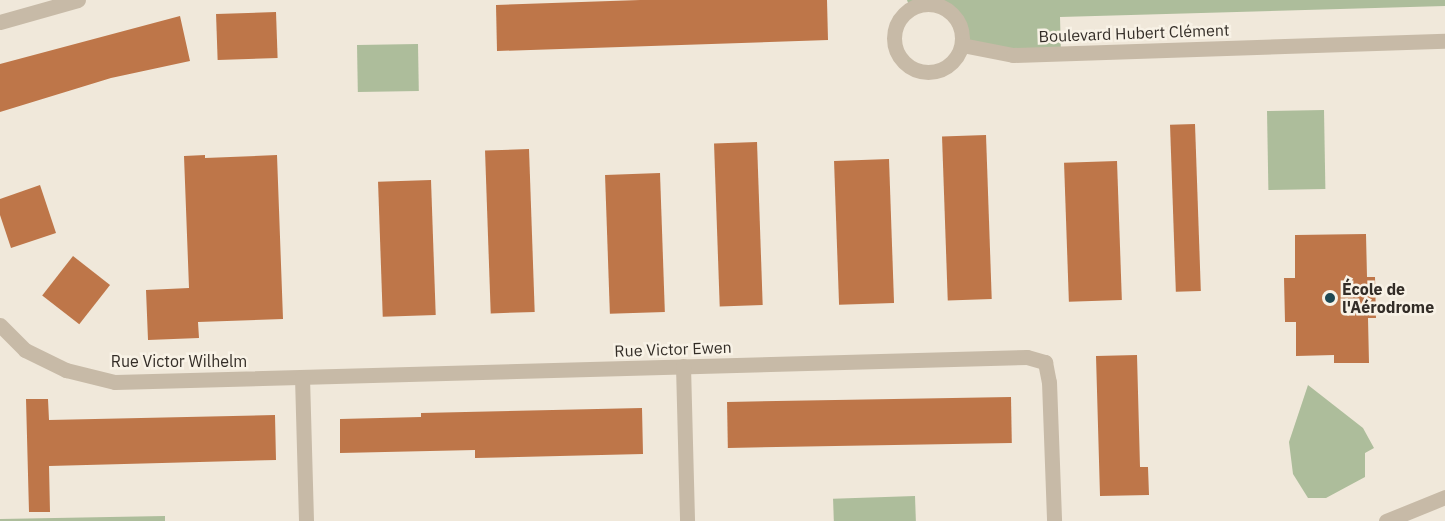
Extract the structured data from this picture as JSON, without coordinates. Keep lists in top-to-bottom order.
{
  "streets": {
    "street": ["Boulevard Hubert Clément", "Rue Victor Ewen", "Rue Victor Wilhelm"]
  },
  "crossings": [
    ["Rue Victor Ewen", "Rue Victor Wilhelm"]
  ],
  "places": ["École de l'Aérodrome"]
}
